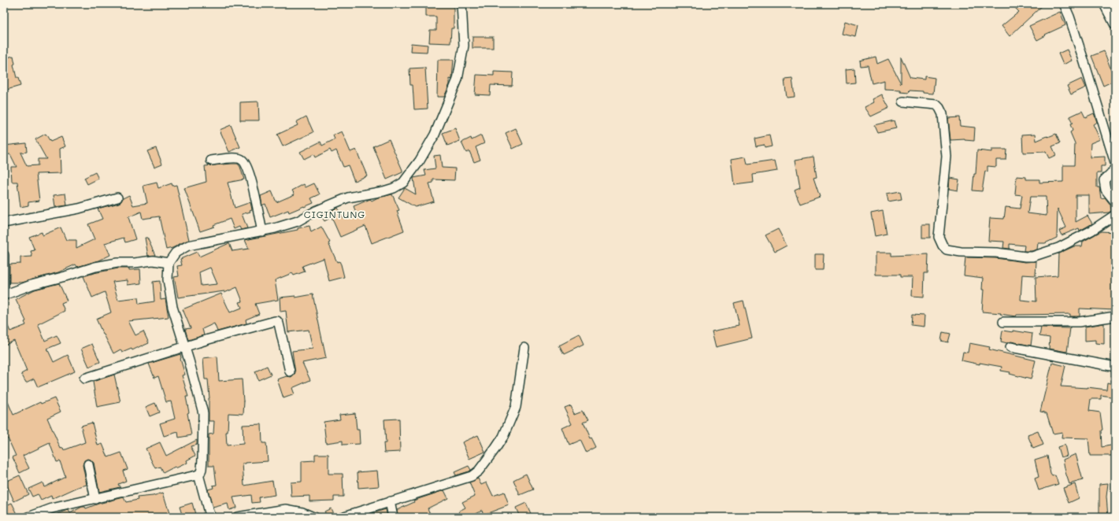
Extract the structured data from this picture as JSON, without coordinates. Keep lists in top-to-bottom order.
{
  "districts": ["CIGINTUNG"]
}
